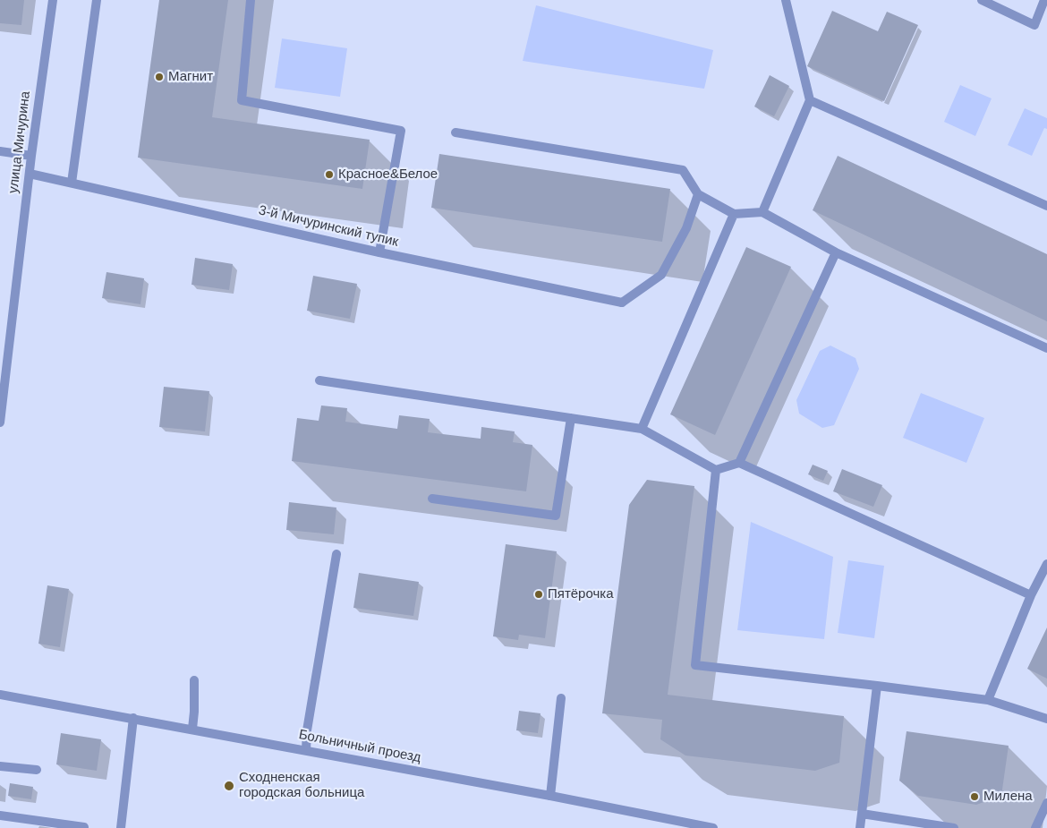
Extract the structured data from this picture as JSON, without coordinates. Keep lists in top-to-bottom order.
{
  "streets": {
    "street": ["улица Мичурина", "3-й Мичуринский тупик", "Больничный проезд"]
  },
  "crossings": [
    ["улица Мичурина", "3-й Мичуринский тупик"]
  ],
  "places": [
    "Магнит",
    "Красное&Белое",
    "Пятёрочка",
    "Сходненская городская больница",
    "Милена"
  ]
}
